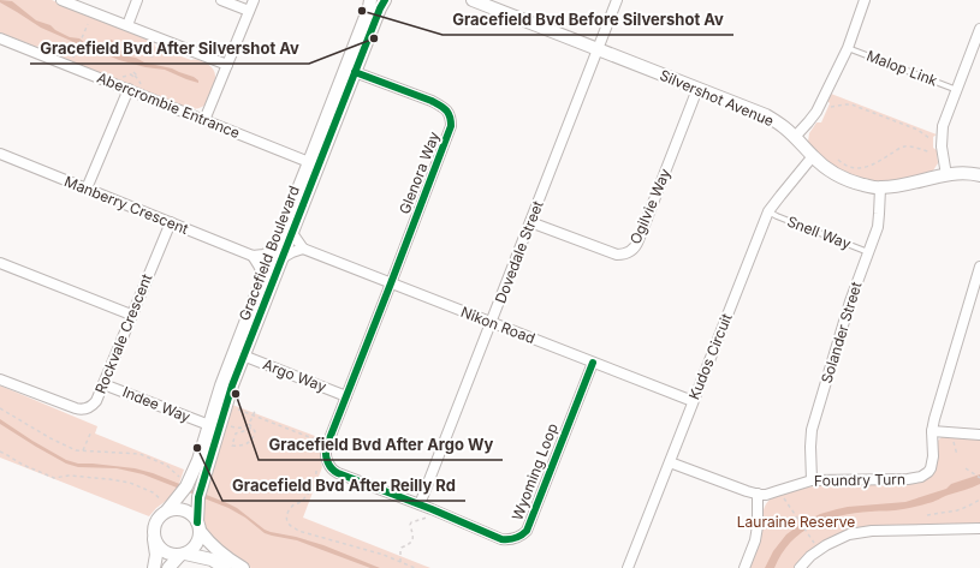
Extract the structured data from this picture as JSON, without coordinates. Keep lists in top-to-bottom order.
{
  "streets": {
    "street": [
      "Silvershot Avenue",
      "Abercrombie Entrance",
      "Glenora Way",
      "Manberry Crescent",
      "Ogilvie Way",
      "Dovedale Street",
      "Gracefield Boulevard",
      "Nikon Road",
      "Solander Street",
      "Rockvale Crescent",
      "Kudos Circuit",
      "Argo Way",
      "Indee Way",
      "Wyoming Loop",
      "Foundry Turn"
    ],
    "lane": ["Malop Link", "Snell Way"]
  },
  "crossings": [
    ["Silvershot Avenue", "Ogilvie Way"],
    ["Silvershot Avenue", "Dovedale Street"],
    ["Silvershot Avenue", "Solander Street"],
    ["Silvershot Avenue", "Kudos Circuit"],
    ["Abercrombie Entrance", "Gracefield Boulevard"],
    ["Glenora Way", "Gracefield Boulevard"],
    ["Glenora Way", "Nikon Road"],
    ["Glenora Way", "Wyoming Loop"],
    ["Manberry Crescent", "Rockvale Crescent"],
    ["Ogilvie Way", "Dovedale Street"],
    ["Snell Way", "Solander Street"],
    ["Snell Way", "Kudos Circuit"],
    ["Dovedale Street", "Nikon Road"],
    ["Dovedale Street", "Wyoming Loop"],
    ["Gracefield Boulevard", "Argo Way"],
    ["Gracefield Boulevard", "Indee Way"],
    ["Nikon Road", "Kudos Circuit"],
    ["Nikon Road", "Wyoming Loop"],
    ["Solander Street", "Foundry Turn"],
    ["Rockvale Crescent", "Indee Way"],
    ["Kudos Circuit", "Foundry Turn"],
    ["Argo Way", "Wyoming Loop"]
  ],
  "parks": ["Lauraine Reserve"],
  "places": [
    "Gracefield Bvd Before Silvershot Av",
    "Gracefield Bvd After Silvershot Av",
    "Gracefield Bvd After Argo Wy",
    "Gracefield Bvd After Reilly Rd"
  ]
}
